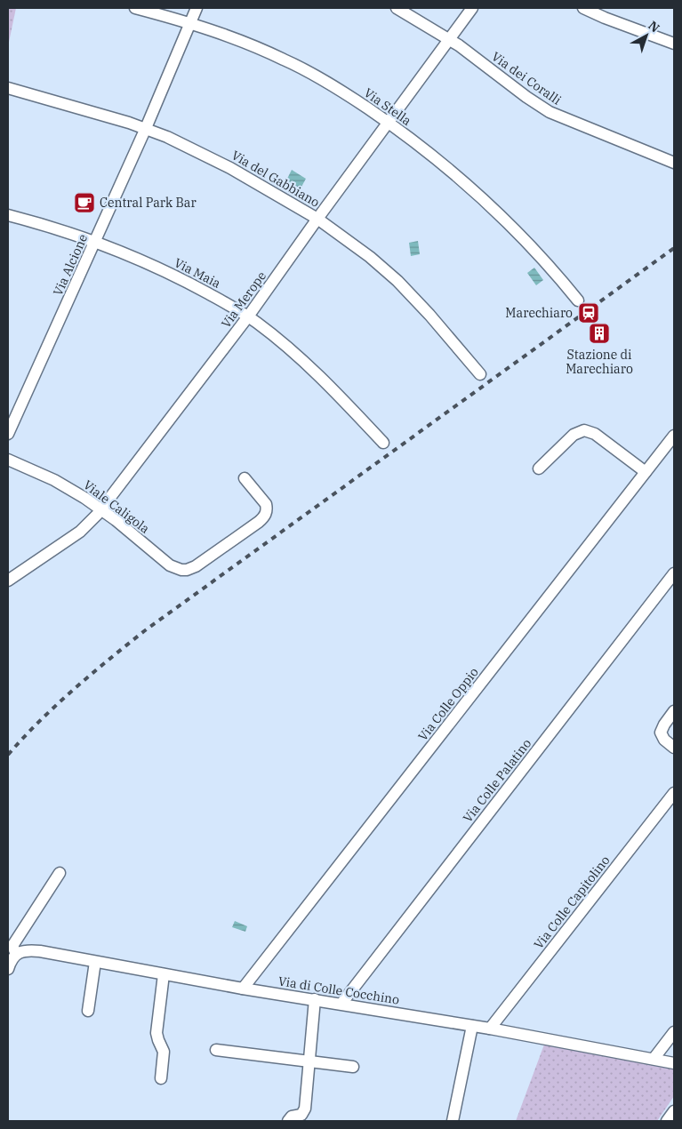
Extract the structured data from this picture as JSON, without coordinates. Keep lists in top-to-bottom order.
{
  "streets": {
    "street": [
      "Via dei Coralli",
      "Via Stella",
      "Via del Gabbiano",
      "Via Alcione",
      "Via Maia",
      "Via Merope",
      "Viale Caligola",
      "Via Colle Oppio",
      "Via Colle Palatino",
      "Via Colle Capitolino",
      "Via di Colle Cocchino"
    ]
  },
  "crossings": [
    ["Via dei Coralli", "Via Merope"],
    ["Via Stella", "Via Alcione"],
    ["Via Stella", "Via Merope"],
    ["Via del Gabbiano", "Via Alcione"],
    ["Via del Gabbiano", "Via Merope"],
    ["Via Alcione", "Via Maia"],
    ["Via Maia", "Via Merope"],
    ["Via Merope", "Viale Caligola"],
    ["Via Colle Oppio", "Via di Colle Cocchino"],
    ["Via Colle Palatino", "Via di Colle Cocchino"],
    ["Via Colle Capitolino", "Via di Colle Cocchino"]
  ],
  "places": {
    "cafe": ["Central Park Bar"],
    "station": ["Marechiaro"],
    "building": ["Stazione di Marechiaro"]
  },
  "north": "top right"
}
